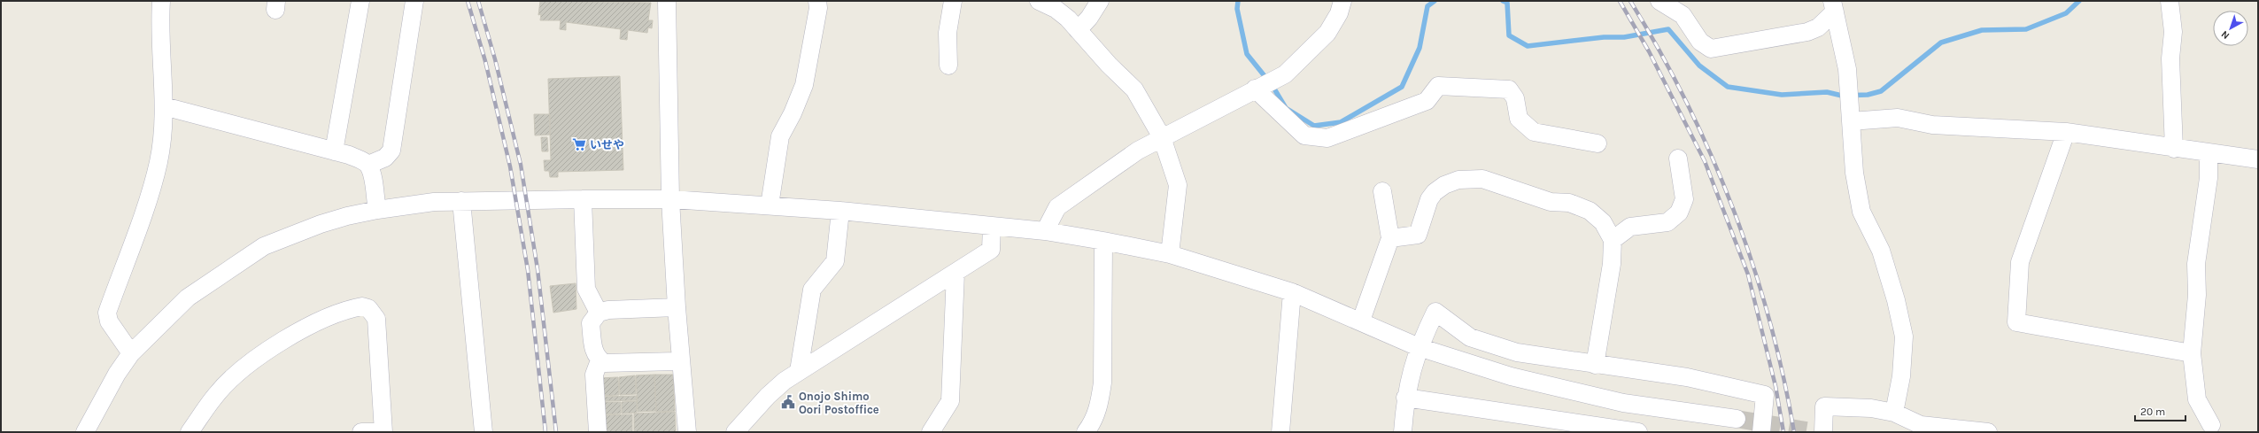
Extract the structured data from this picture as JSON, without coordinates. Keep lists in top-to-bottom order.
{
  "places": {
    "supermarket": ["いせや"],
    "public building": ["Onojo Shimo Oori Postoffice"]
  },
  "scale_bar": "20 m",
  "north": "bottom left"
}
